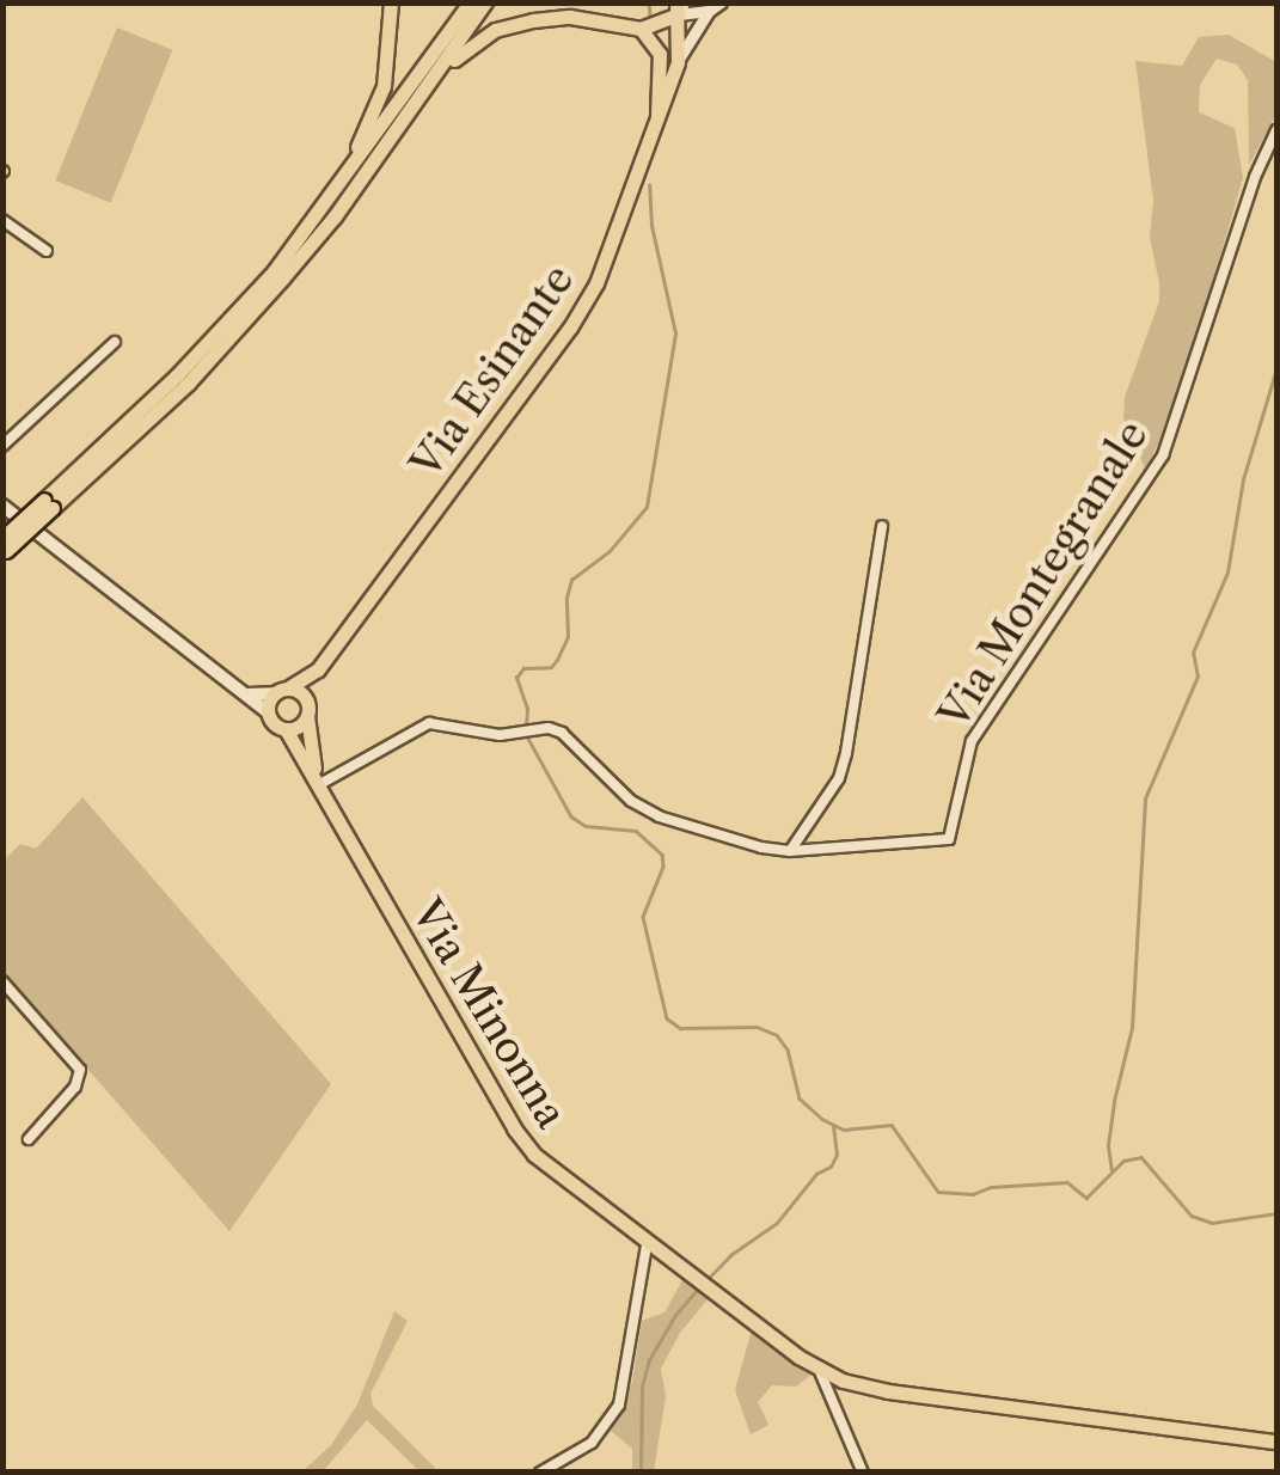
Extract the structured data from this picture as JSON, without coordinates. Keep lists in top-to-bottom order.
{
  "streets": {
    "main road": ["Via Esinante", "Via Minonna"],
    "street": ["Via Montegranale"]
  },
  "crossings": [
    ["Via Esinante", "Via Minonna"],
    ["Via Montegranale", "Via Minonna"]
  ]
}
